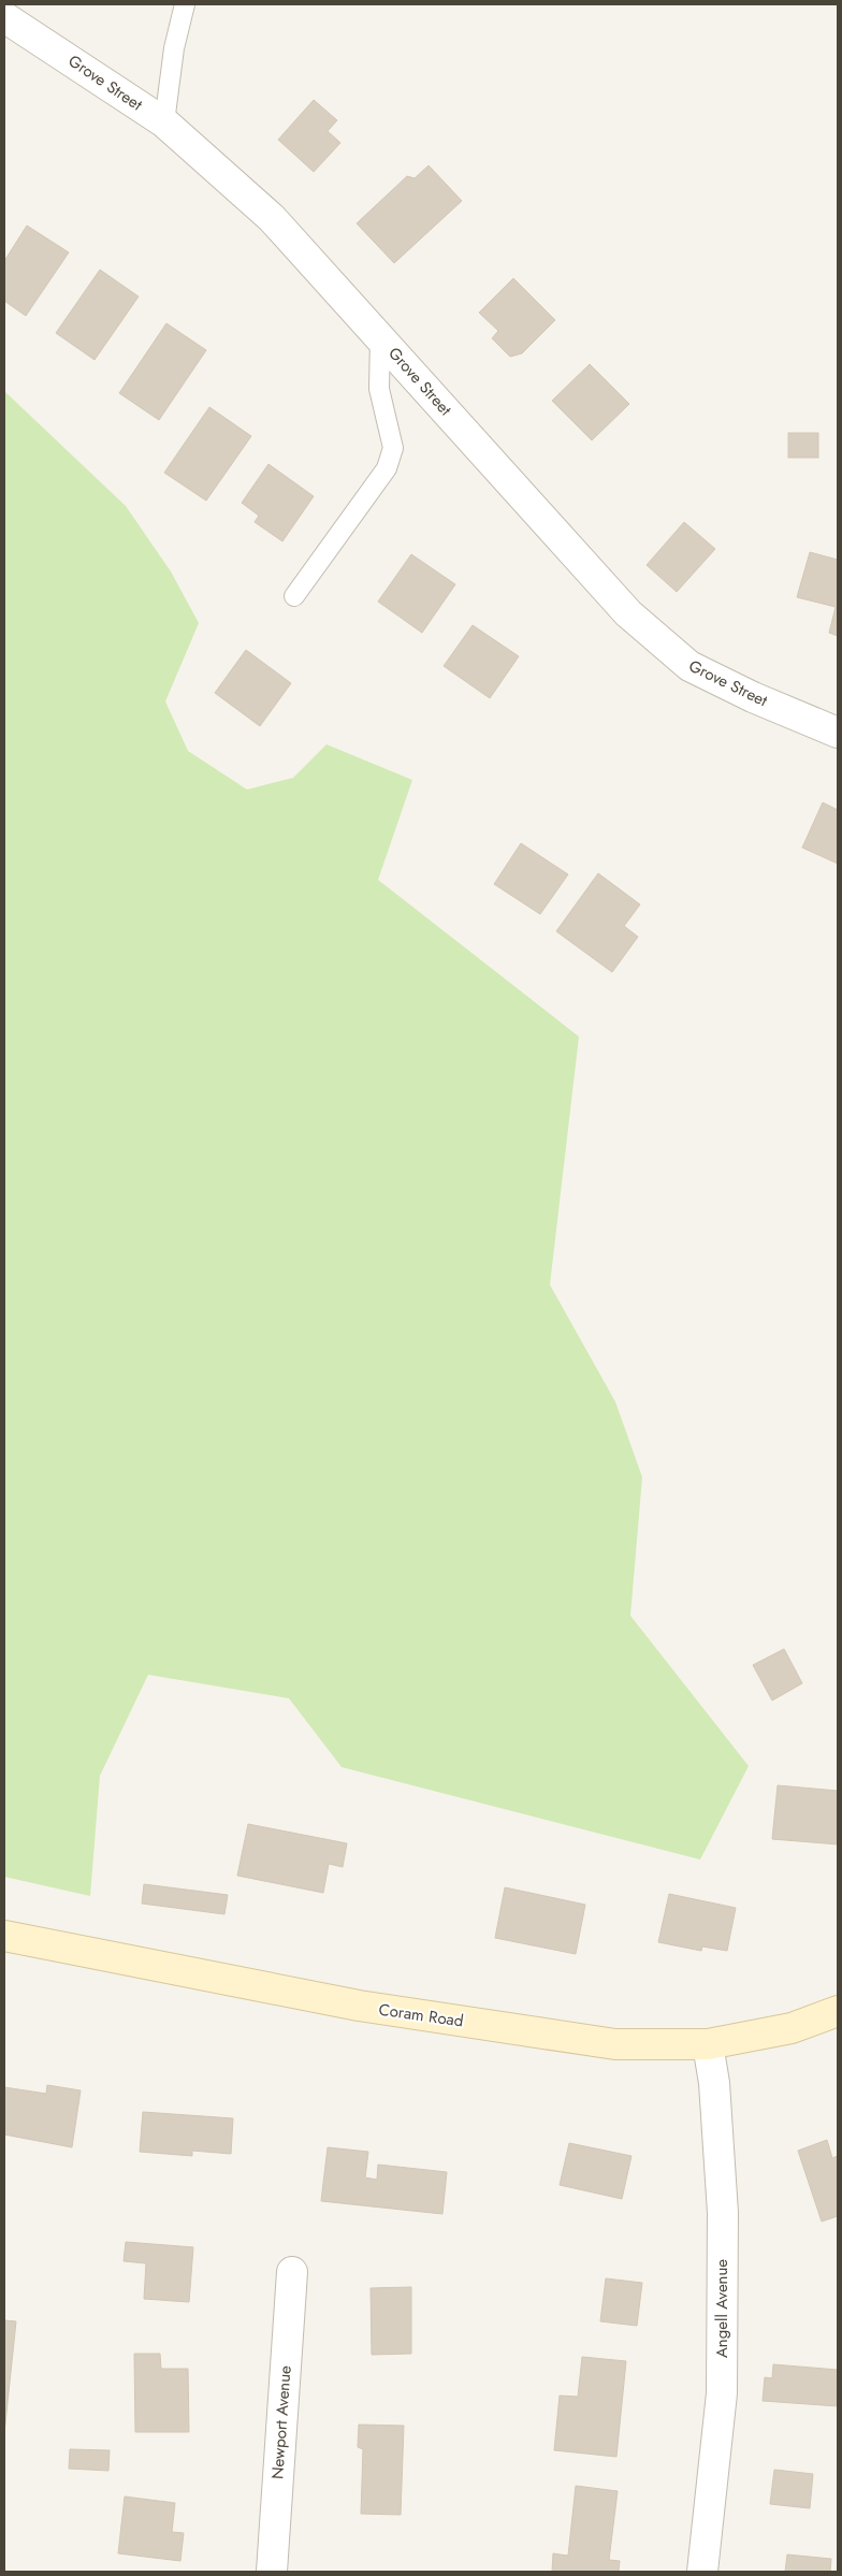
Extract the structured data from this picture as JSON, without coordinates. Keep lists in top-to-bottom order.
{
  "streets": {
    "street": [
      "Grove Street",
      "Coram Road",
      "Angell Avenue",
      "Newport Avenue"
    ]
  },
  "crossings": [
    ["Coram Road", "Angell Avenue"]
  ]
}
